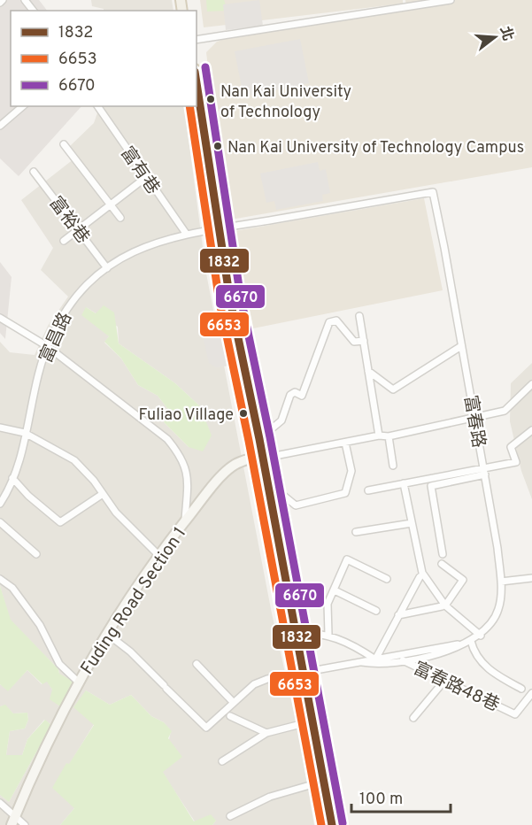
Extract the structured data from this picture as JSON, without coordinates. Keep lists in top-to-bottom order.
{
  "streets": {
    "street": [
      "富有巷",
      "富裕巷",
      "富昌路",
      "富春路",
      "Fuding Road Section 1",
      "富春路48巷"
    ]
  },
  "crossings": [
    ["富有巷", "富昌路"],
    ["富裕巷", "富昌路"],
    ["富昌路", "富春路"],
    ["富春路", "Fuding Road Section 1"],
    ["富春路", "富春路48巷"]
  ],
  "places": ["Nan Kai University of Technology", "Nan Kai University of Technology Campus", "Fuliao Village"],
  "lines": ["transit line 6670", "transit line 1832", "transit line 6653"],
  "legend": ["1832", "6653", "6670"],
  "scale_bar": "100 m",
  "north": "right"
}
